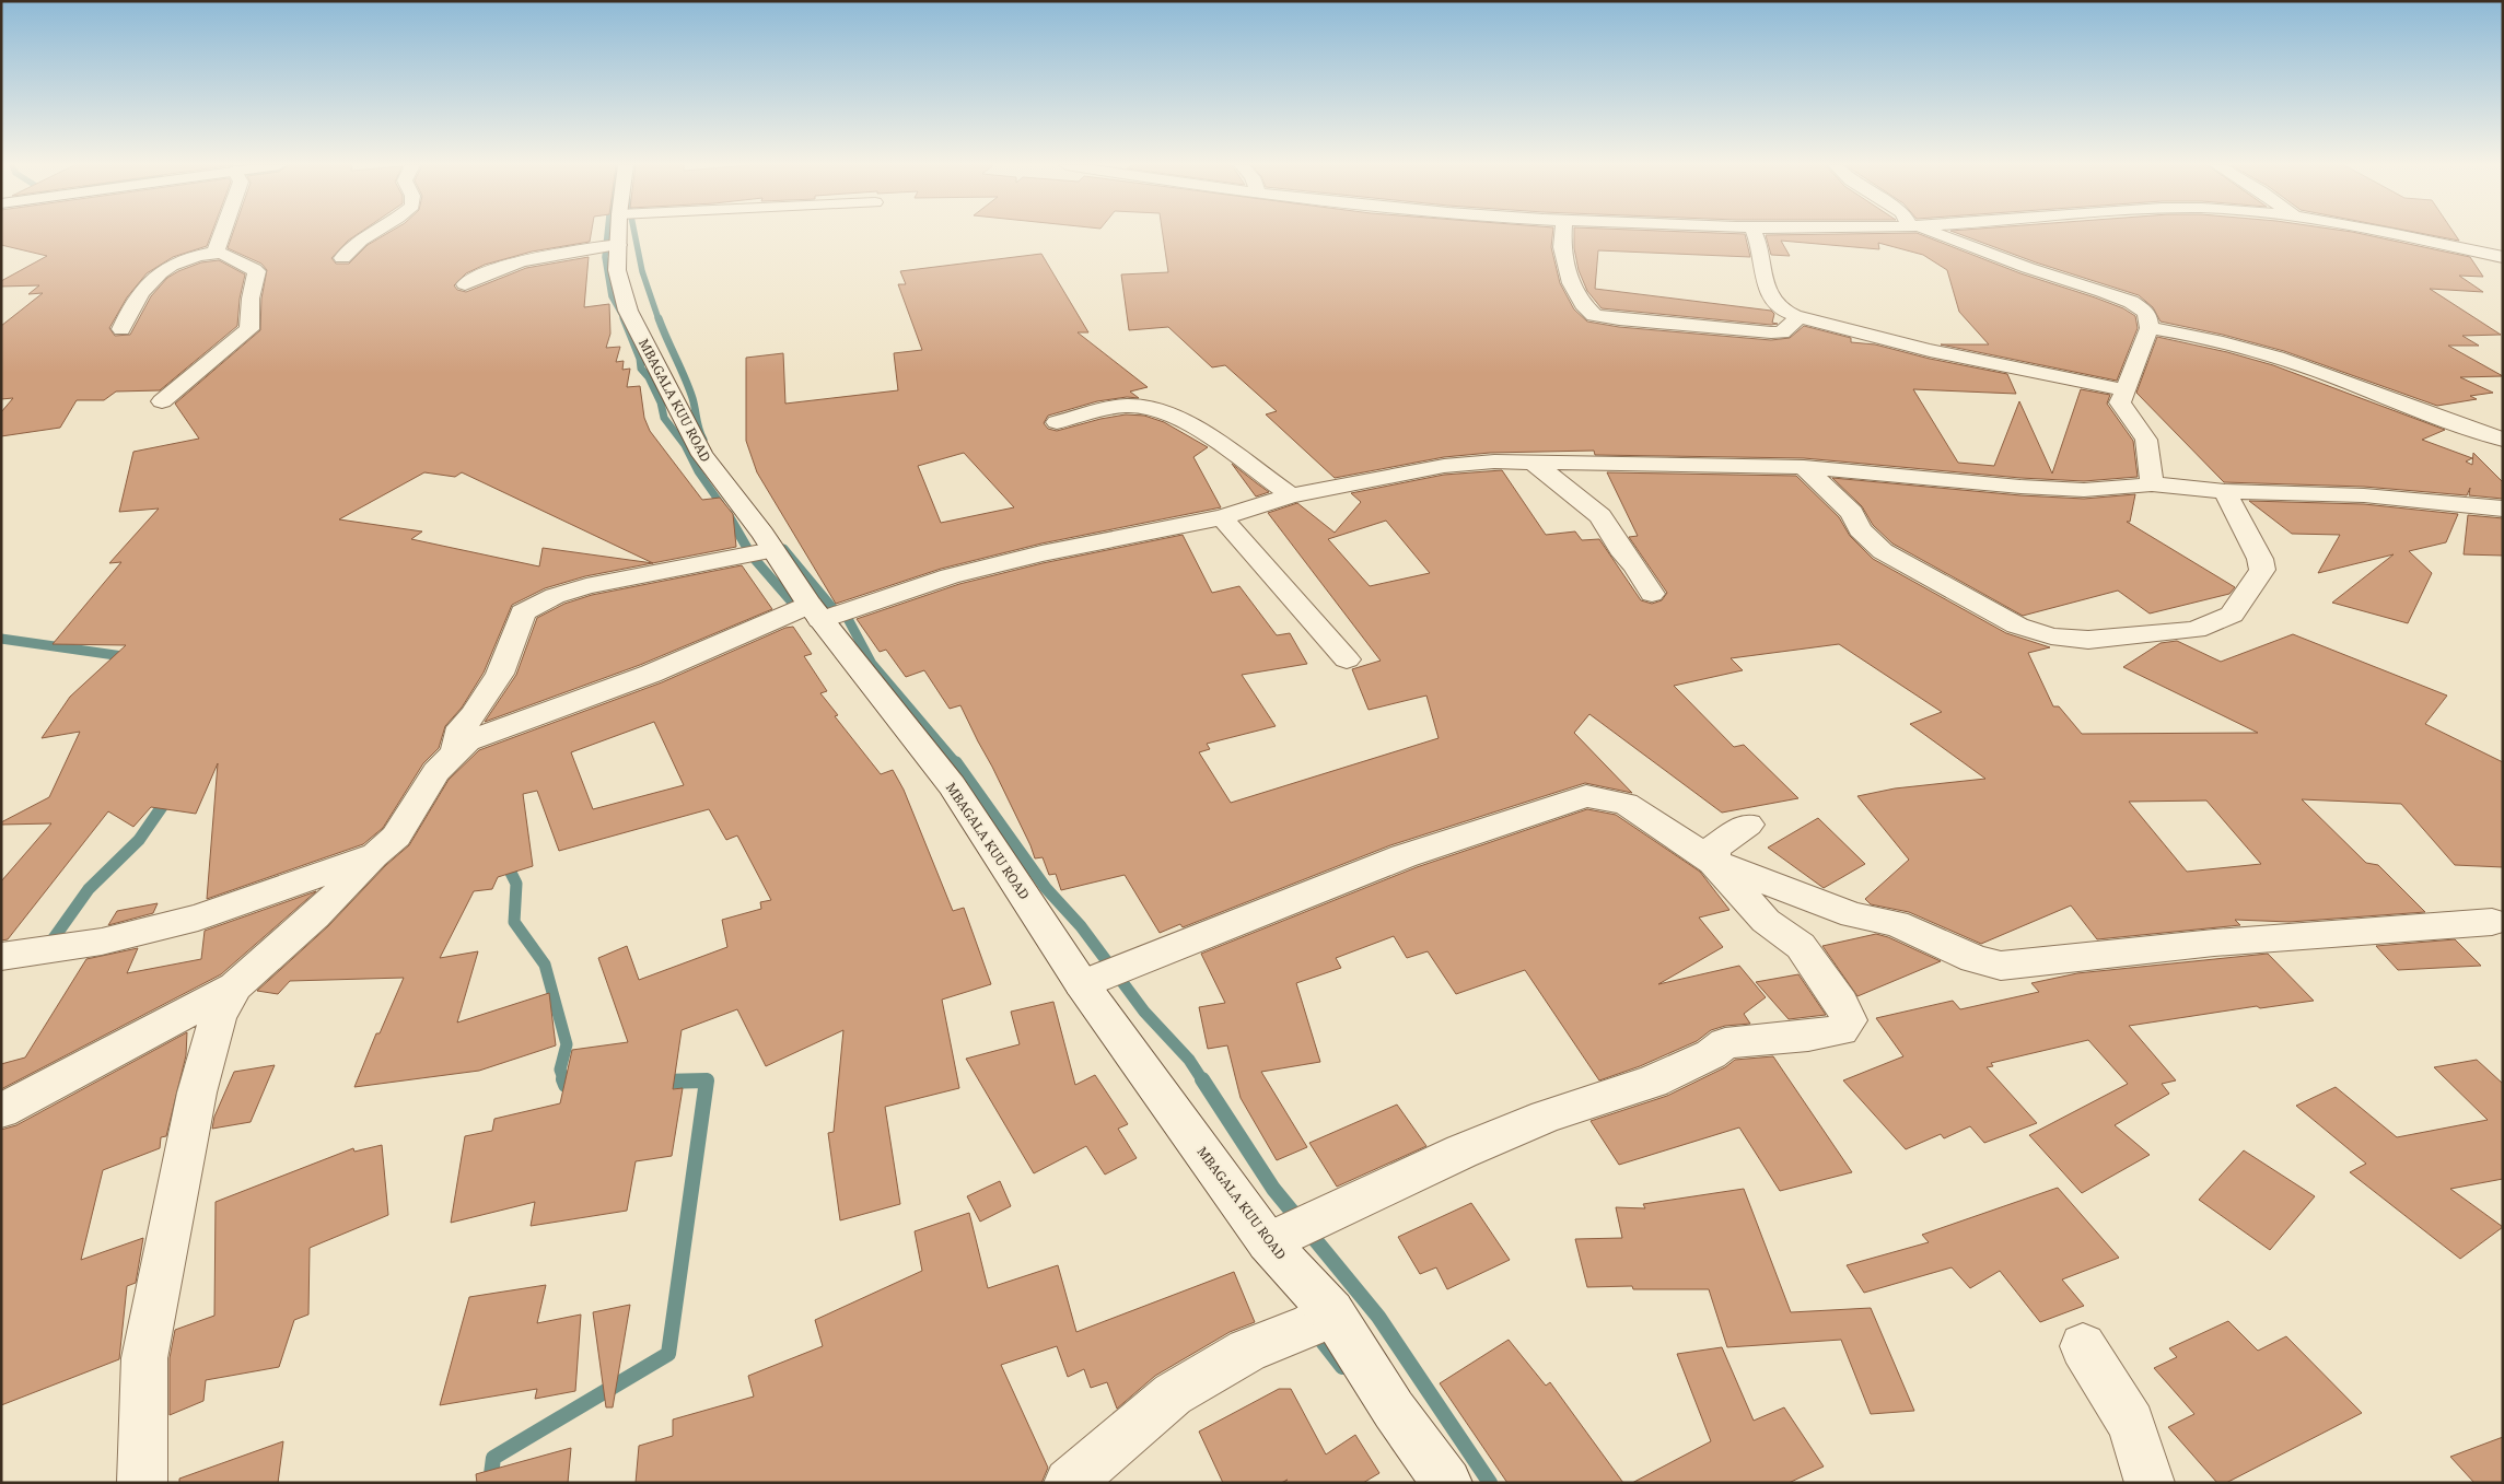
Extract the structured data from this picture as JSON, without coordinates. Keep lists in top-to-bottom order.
{
  "streets": {
    "street": ["MBAGALA KUU ROAD"]
  }
}
